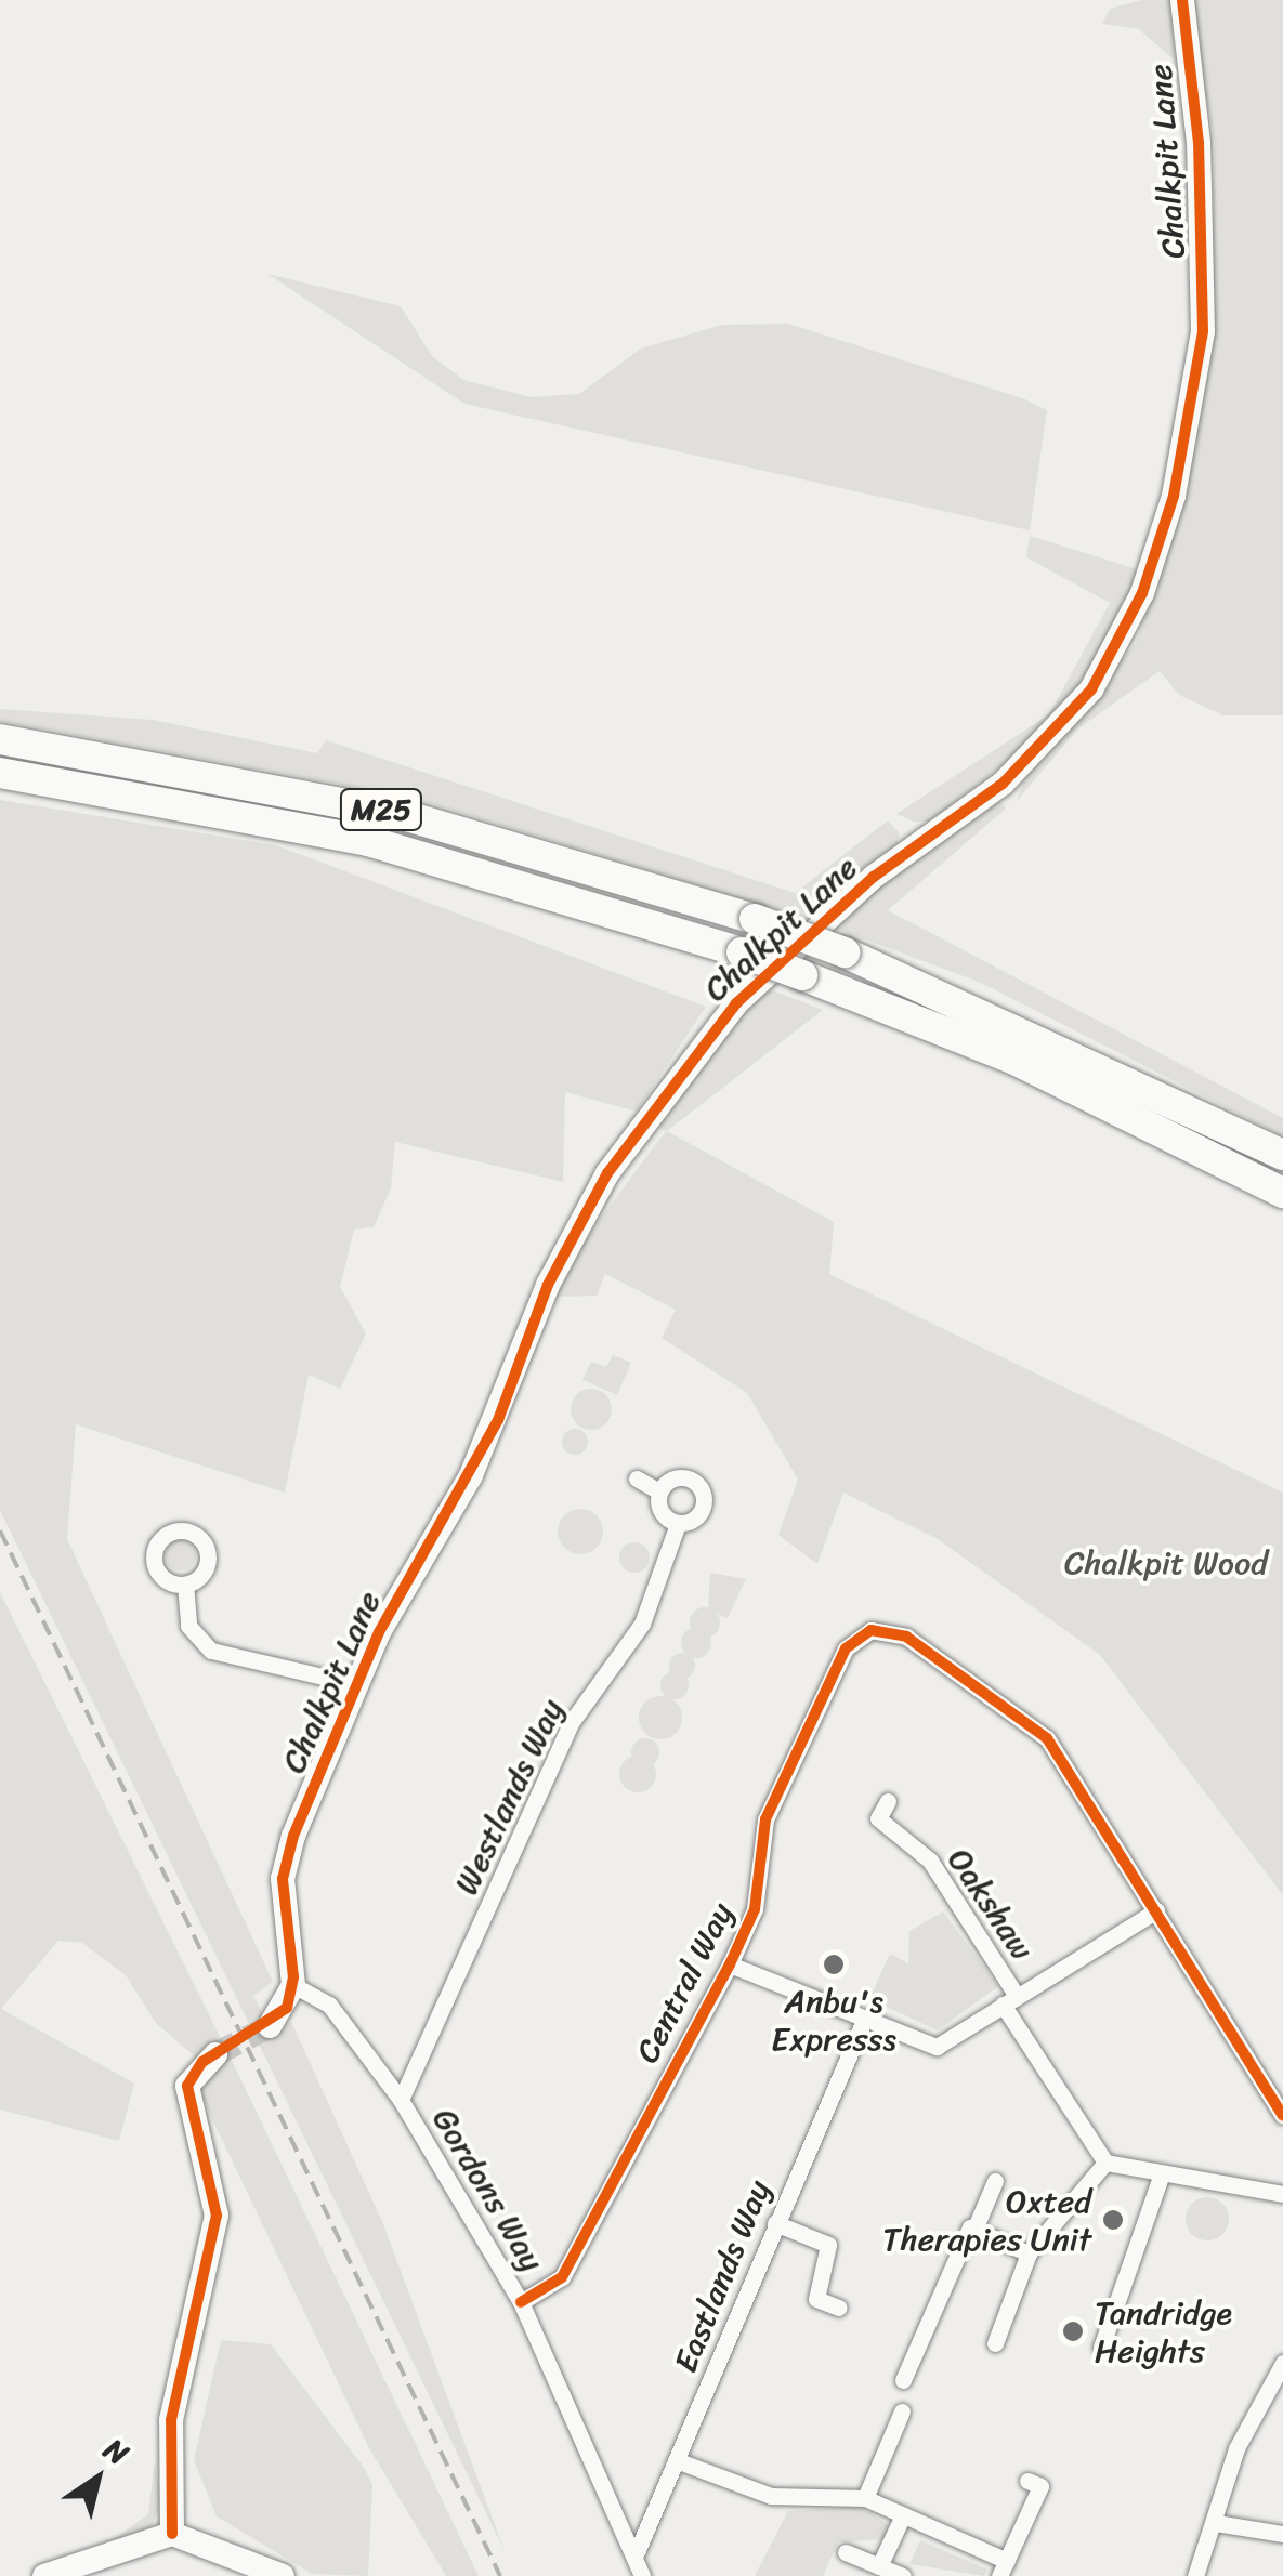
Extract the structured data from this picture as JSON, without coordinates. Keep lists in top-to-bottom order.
{
  "streets": {
    "highway": ["M25"],
    "street": [
      "Chalkpit Lane",
      "Westlands Way",
      "Oakshaw",
      "Central Way",
      "Gordons Way",
      "Eastlands Way"
    ]
  },
  "crossings": [
    ["Chalkpit Lane", "Gordons Way"],
    ["Westlands Way", "Gordons Way"],
    ["Central Way", "Gordons Way"],
    ["Gordons Way", "Eastlands Way"]
  ],
  "parks": ["Chalkpit Wood"],
  "places": ["Anbu's Expresss", "Oxted Therapies Unit", "Tandridge Heights"],
  "north": "top right"
}
